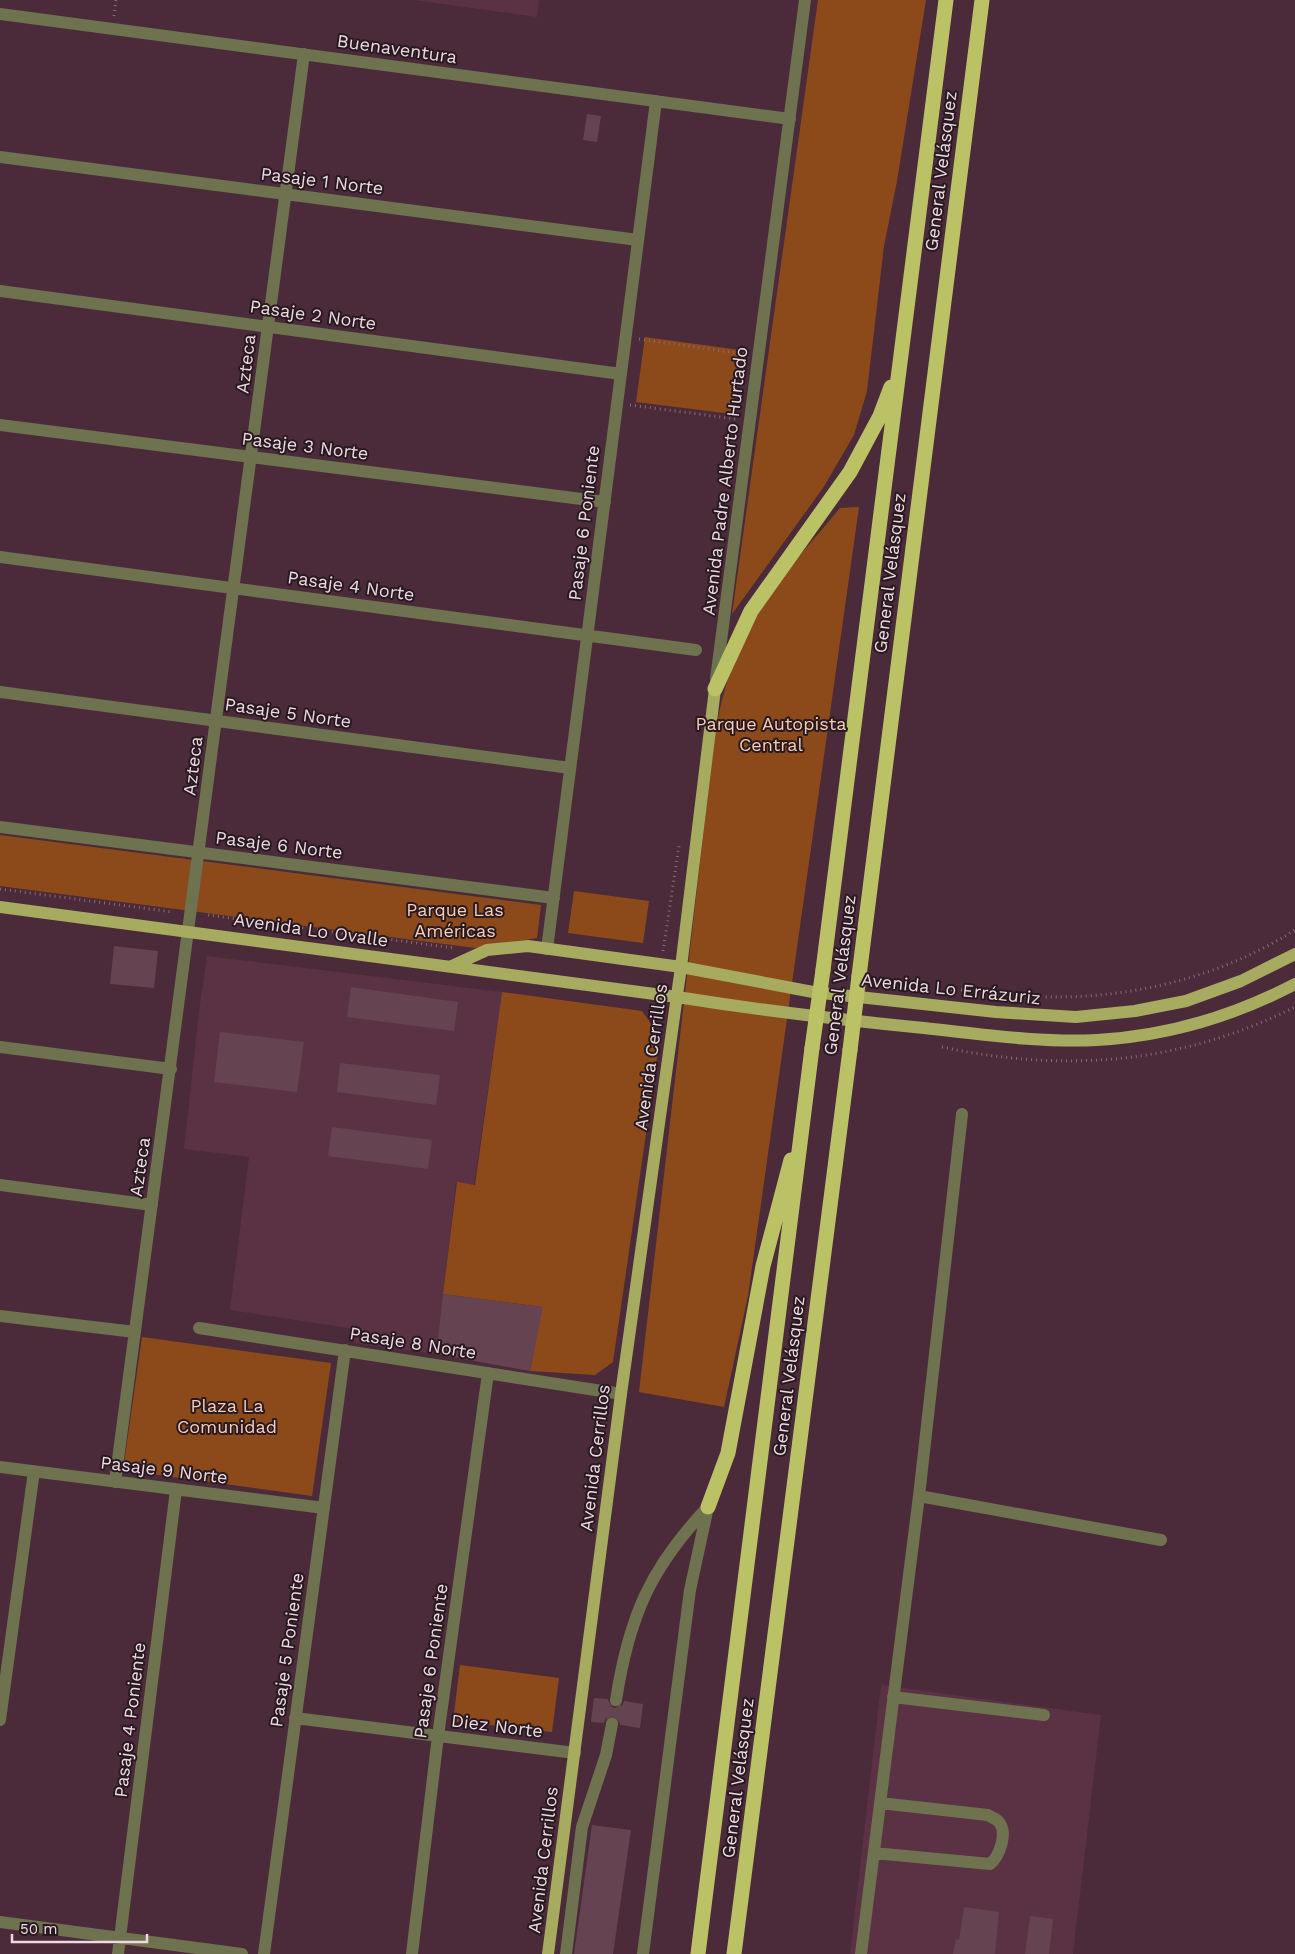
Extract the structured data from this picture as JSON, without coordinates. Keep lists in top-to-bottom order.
{
  "streets": {
    "highway": ["General Velásquez"],
    "main road": [
      "Avenida Padre Alberto Hurtado",
      "Avenida Lo Ovalle",
      "Avenida Lo Errázuriz",
      "Avenida Cerrillos"
    ],
    "street": [
      "Buenaventura",
      "Pasaje 1 Norte",
      "Pasaje 2 Norte",
      "Azteca",
      "Pasaje 3 Norte",
      "Pasaje 6 Poniente",
      "Pasaje 4 Norte",
      "Pasaje 5 Norte",
      "Pasaje 6 Norte",
      "Pasaje 8 Norte",
      "Pasaje 9 Norte",
      "Pasaje 5 Poniente",
      "Pasaje 4 Poniente",
      "Diez Norte"
    ]
  },
  "crossings": [
    ["Buenaventura", "Azteca"],
    ["Buenaventura", "Avenida Padre Alberto Hurtado"],
    ["Buenaventura", "Pasaje 6 Poniente"],
    ["Pasaje 1 Norte", "Azteca"],
    ["Pasaje 1 Norte", "Pasaje 6 Poniente"],
    ["Pasaje 2 Norte", "Azteca"],
    ["Pasaje 2 Norte", "Pasaje 6 Poniente"],
    ["Azteca", "Pasaje 3 Norte"],
    ["Azteca", "Pasaje 4 Norte"],
    ["Azteca", "Pasaje 5 Norte"],
    ["Azteca", "Pasaje 6 Norte"],
    ["Azteca", "Avenida Lo Ovalle"],
    ["Azteca", "Pasaje 9 Norte"],
    ["Pasaje 3 Norte", "Pasaje 6 Poniente"],
    ["Avenida Padre Alberto Hurtado", "Avenida Lo Errázuriz"],
    ["Avenida Padre Alberto Hurtado", "Avenida Cerrillos"],
    ["Pasaje 6 Poniente", "Pasaje 4 Norte"],
    ["Pasaje 6 Poniente", "Pasaje 5 Norte"],
    ["Pasaje 6 Poniente", "Pasaje 6 Norte"],
    ["Pasaje 6 Poniente", "Avenida Lo Errázuriz"],
    ["Pasaje 6 Poniente", "Pasaje 8 Norte"],
    ["Pasaje 6 Poniente", "Diez Norte"],
    ["Avenida Lo Ovalle", "Avenida Lo Errázuriz"],
    ["Avenida Lo Ovalle", "Avenida Cerrillos"],
    ["Avenida Lo Errázuriz", "Avenida Cerrillos"],
    ["Avenida Cerrillos", "Pasaje 8 Norte"],
    ["Avenida Cerrillos", "Diez Norte"],
    ["Pasaje 8 Norte", "Pasaje 5 Poniente"],
    ["Pasaje 9 Norte", "Pasaje 5 Poniente"],
    ["Pasaje 9 Norte", "Pasaje 4 Poniente"],
    ["Pasaje 5 Poniente", "Diez Norte"]
  ],
  "parks": ["Parque Autopista Central", "Parque Las Américas", "Plaza La Comunidad"],
  "scale_bar": "50 m"
}
